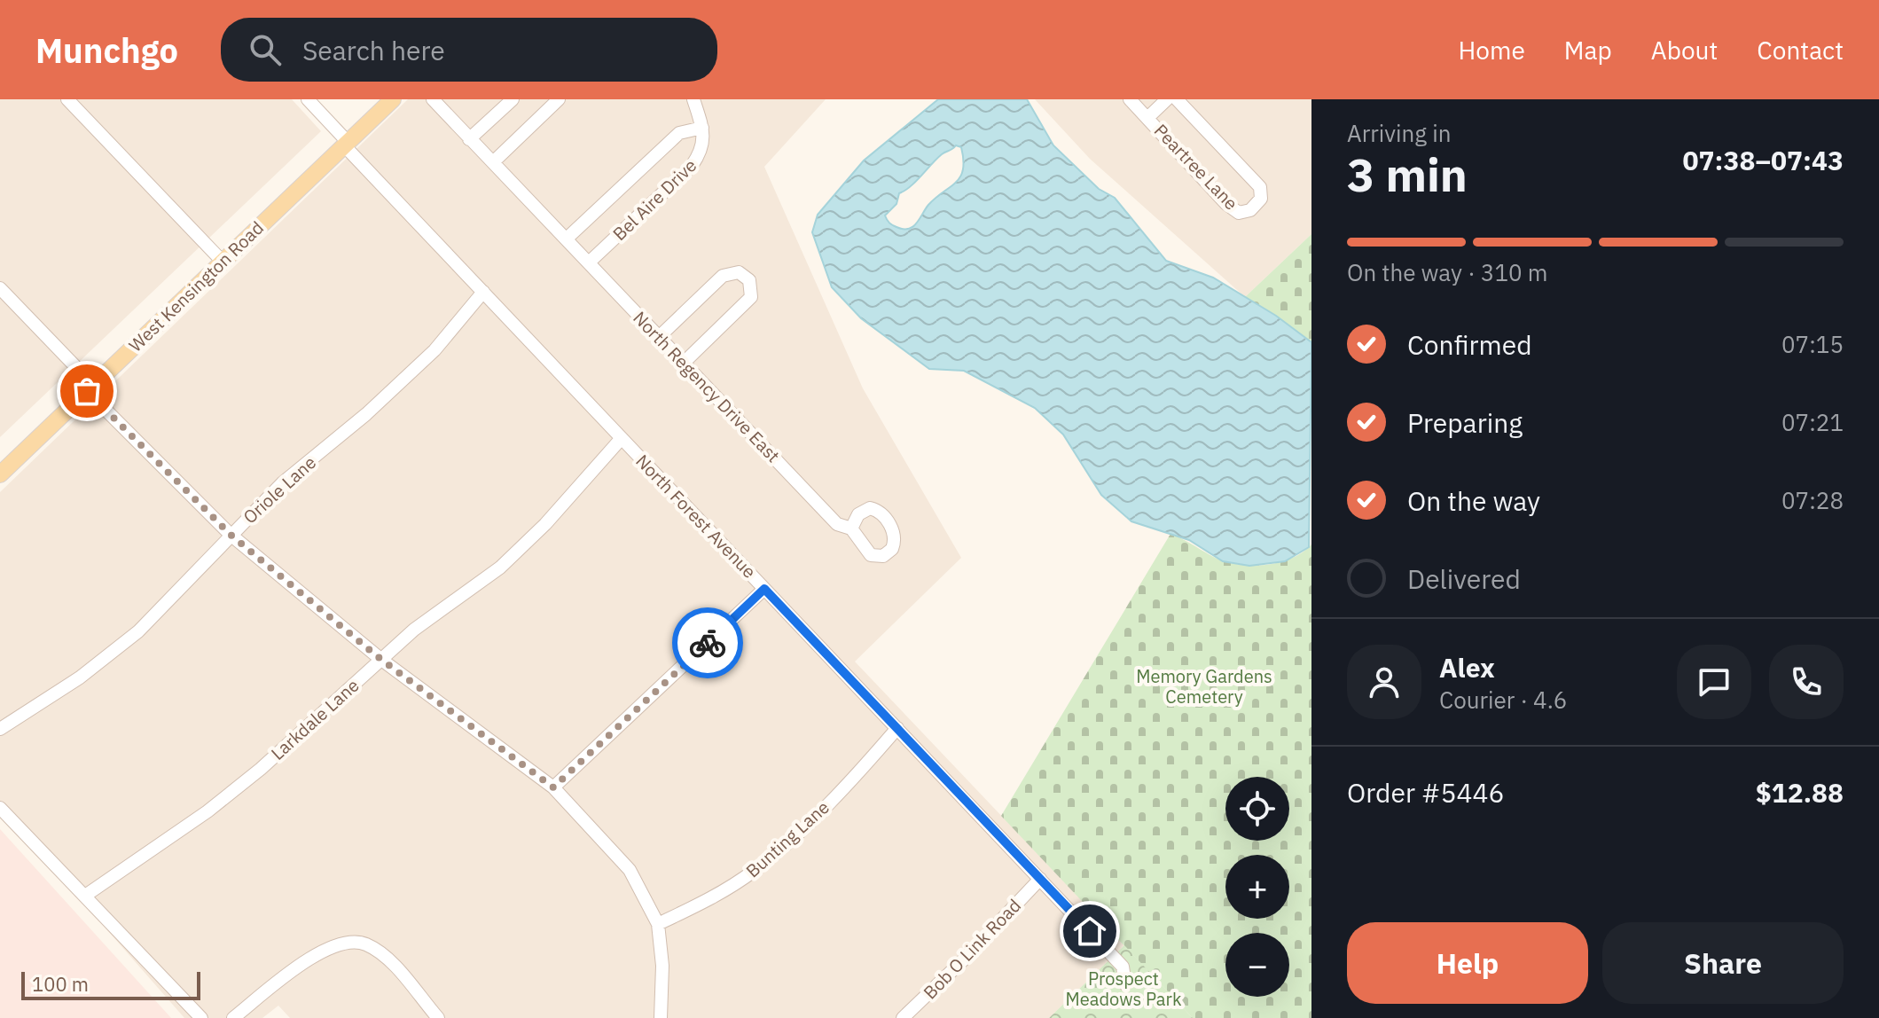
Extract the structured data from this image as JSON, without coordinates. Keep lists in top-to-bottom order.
{
  "streets": {
    "main road": ["West Kensington Road"],
    "street": [
      "Peartree Lane",
      "Bel Aire Drive",
      "North Regency Drive East",
      "Oriole Lane",
      "North Forest Avenue",
      "Larkdale Lane",
      "Bunting Lane",
      "Bob O Link Road"
    ]
  },
  "crossings": [
    ["Bel Aire Drive", "North Regency Drive East"],
    ["West Kensington Road", "North Forest Avenue"],
    ["Oriole Lane", "North Forest Avenue"],
    ["North Forest Avenue", "Larkdale Lane"],
    ["North Forest Avenue", "Bunting Lane"],
    ["North Forest Avenue", "Bob O Link Road"]
  ],
  "parks": ["Memory Gardens Cemetery", "Prospect Meadows Park"],
  "scale_bar": "100 m",
  "page": {
    "header": "Munchgo",
    "search": "Search here",
    "nav": [
      "Home",
      "Map",
      "About",
      "Contact"
    ],
    "heading": ["3 min", "Arriving in", "07:38–07:43"],
    "panel": [
      "Alex",
      "Courier · 4.6",
      "Order #5446",
      "$12.88"
    ],
    "bar": "On the way · 310 m",
    "list": [
      ["Confirmed", "07:15"],
      ["Preparing", "07:21"],
      ["On the way", "07:28"],
      "Delivered"
    ],
    "map_buttons": ["+", "−"],
    "buttons": ["Help", "Share"],
    "scale": "100 m"
  }
}
